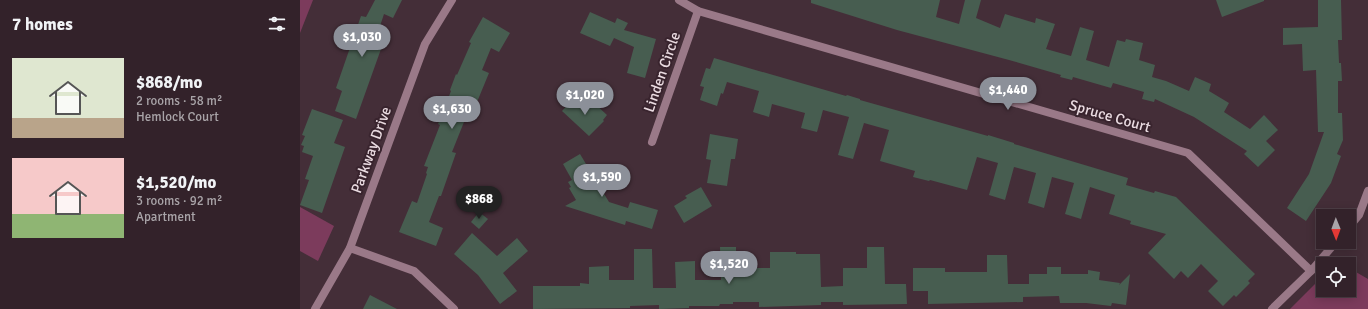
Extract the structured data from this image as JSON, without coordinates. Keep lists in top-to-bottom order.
{
  "streets": {
    "street": ["Linden Circle", "Spruce Court", "Parkway Drive"]
  },
  "crossings": [
    ["Linden Circle", "Spruce Court"]
  ],
  "north": "bottom",
  "page": {
    "heading": "7 homes",
    "price": [
      "$1,030",
      "$1,440",
      "$1,020",
      "$1,630",
      "$1,590",
      "$868",
      "$1,520"
    ],
    "list": [
      {
        "name": "$868/mo",
        "note": "2 rooms · 58 m² · Hemlock Court"
      },
      {
        "name": "$1,520/mo",
        "note": "3 rooms · 92 m² · Apartment"
      }
    ]
  }
}
